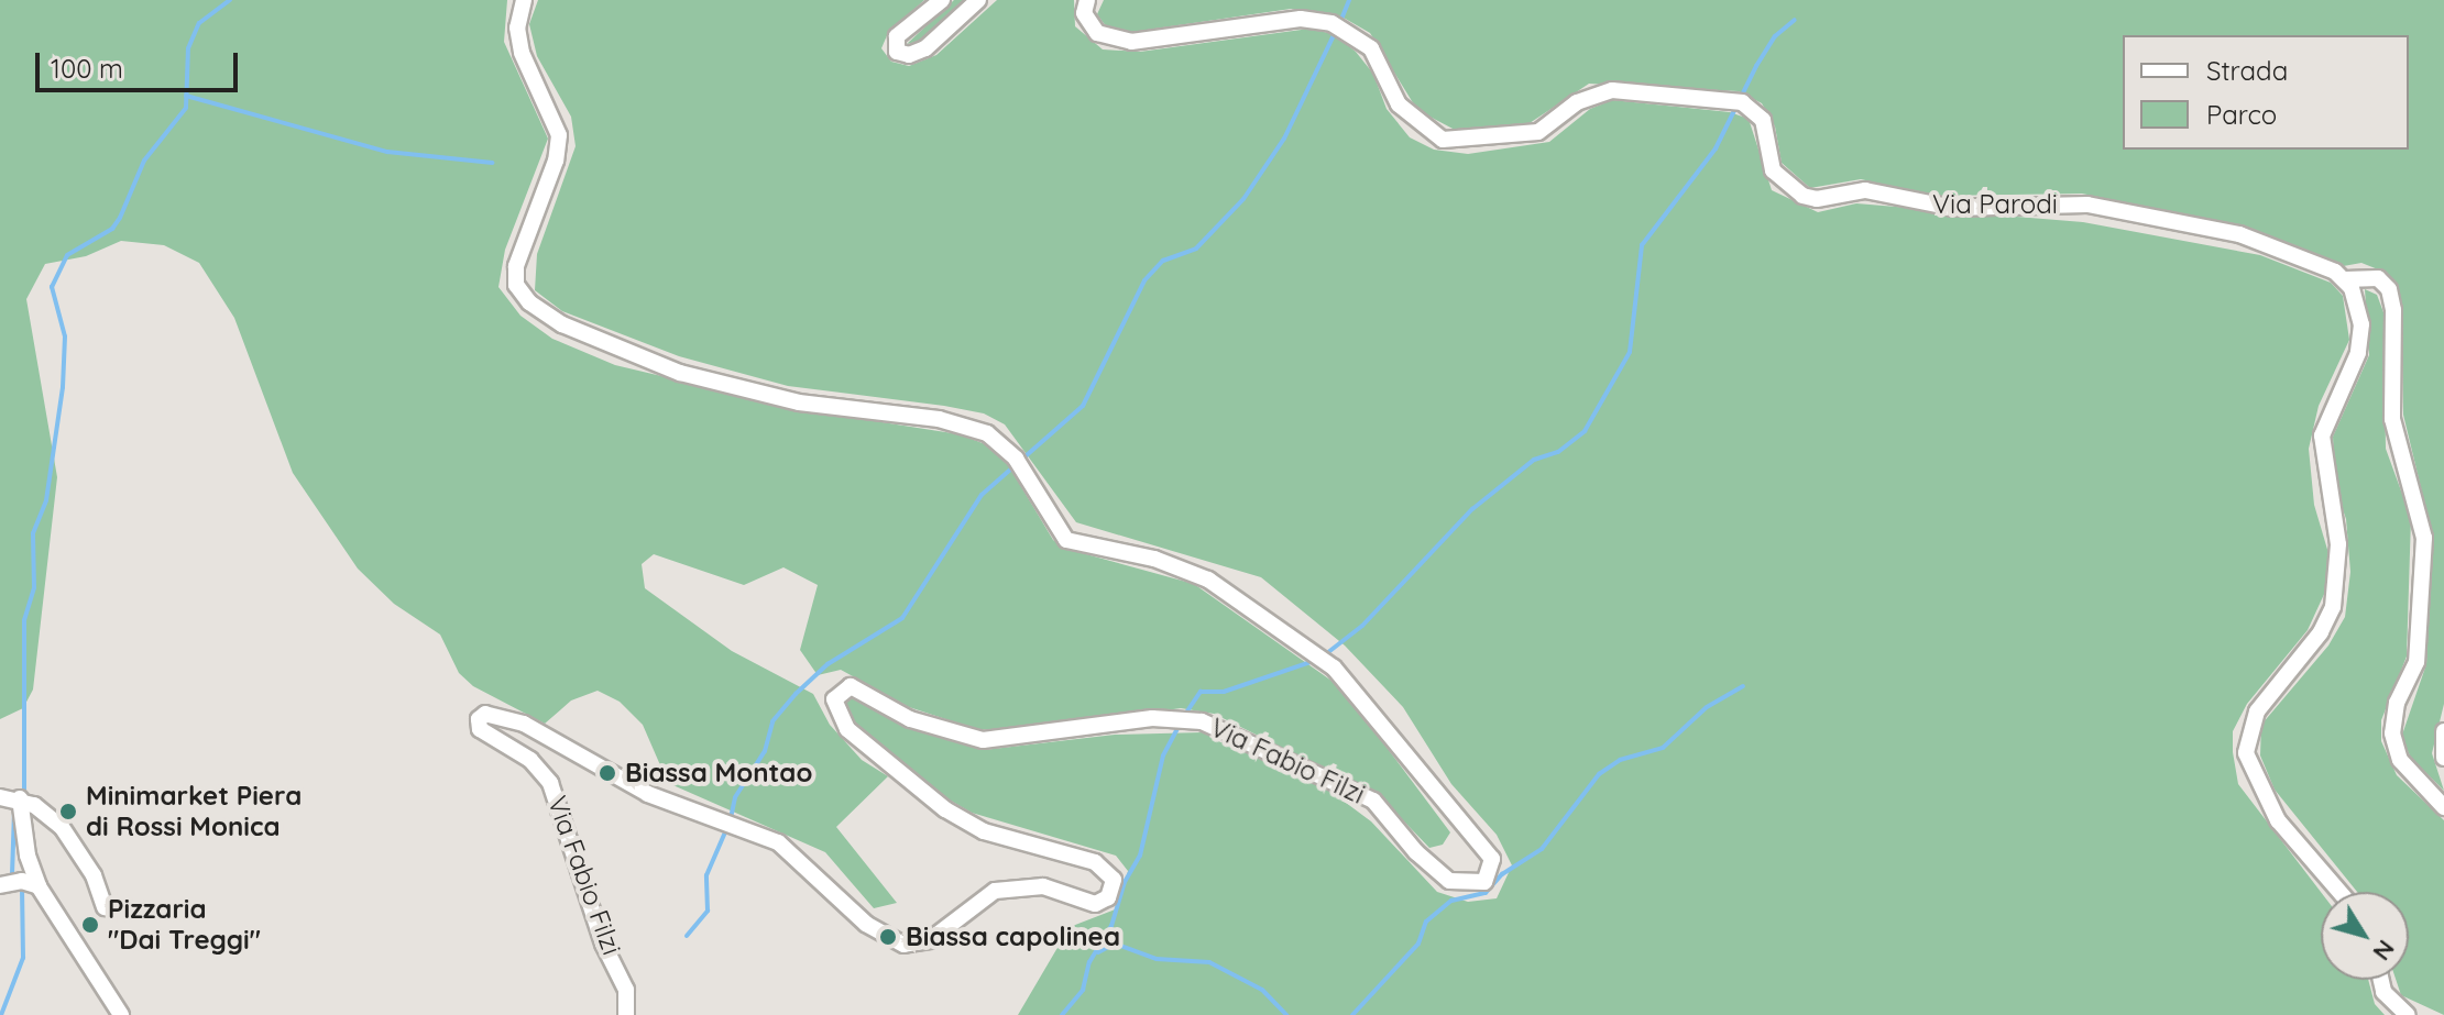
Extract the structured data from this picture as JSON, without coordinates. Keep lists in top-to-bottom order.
{
  "streets": {
    "street": ["Via Parodi", "Via Fabio Filzi"]
  },
  "places": [
    "Biassa Montao",
    "Minimarket Piera di Rossi Monica",
    "Pizzaria \"Dai Treggi\"",
    "Biassa capolinea"
  ],
  "legend": ["Strada", "Parco"],
  "scale_bar": "100 m",
  "north": "bottom right"
}
